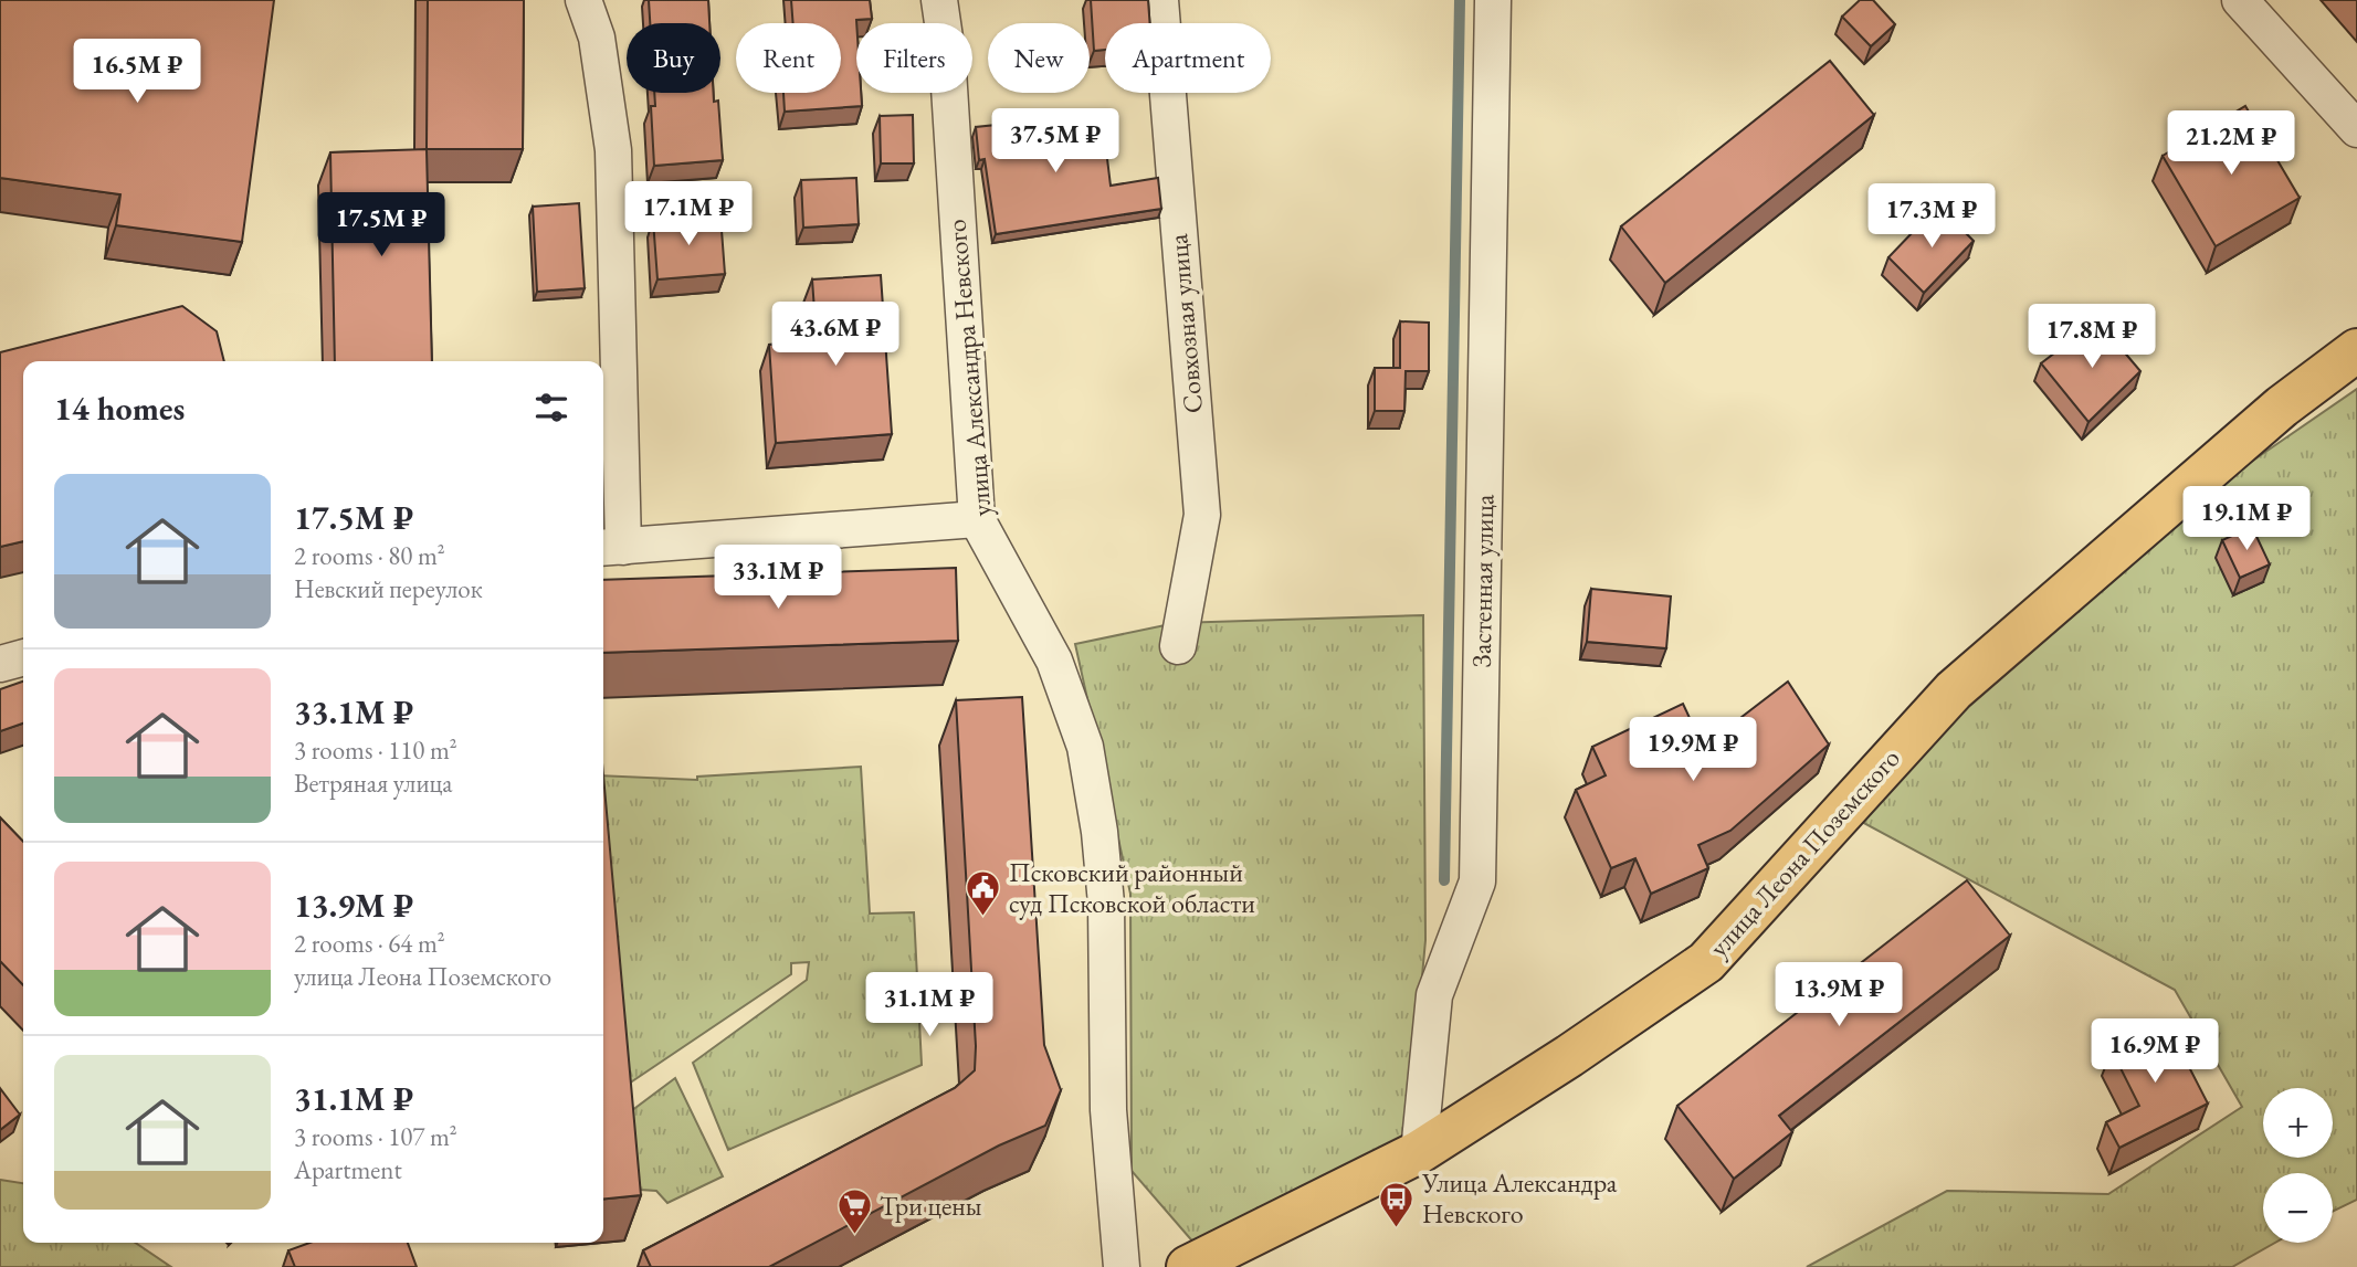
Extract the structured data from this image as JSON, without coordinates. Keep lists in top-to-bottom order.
{
  "streets": {
    "main road": ["улица Леона Поземского"],
    "street": ["Совхозная улица", "улица Александра Невского", "Застенная улица"]
  },
  "crossings": [
    ["Застенная улица", "улица Леона Поземского"]
  ],
  "places": {
    "public building": ["Псковский районный суд Псковской области"],
    "bus stop": ["Улица Александра Невского"],
    "supermarket": ["Три цены"]
  },
  "page": {
    "chip": [
      "Buy",
      "Rent",
      "Filters",
      "New",
      "Apartment"
    ],
    "price": [
      "16.5M ₽",
      "37.5M ₽",
      "21.2M ₽",
      "17.1M ₽",
      "17.3M ₽",
      "17.5M ₽",
      "43.6M ₽",
      "17.8M ₽",
      "19.1M ₽",
      "33.1M ₽",
      "19.9M ₽",
      "13.9M ₽",
      "31.1M ₽",
      "16.9M ₽"
    ],
    "heading": "14 homes",
    "list": [
      {
        "name": "17.5M ₽",
        "note": "2 rooms · 80 m² · Невский переулок"
      },
      {
        "name": "33.1M ₽",
        "note": "3 rooms · 110 m² · Ветряная улица"
      },
      {
        "name": "13.9M ₽",
        "note": "2 rooms · 64 m² · улица Леона Поземского"
      },
      {
        "name": "31.1M ₽",
        "note": "3 rooms · 107 m² · Apartment"
      }
    ],
    "map_buttons": ["+", "−"]
  }
}
